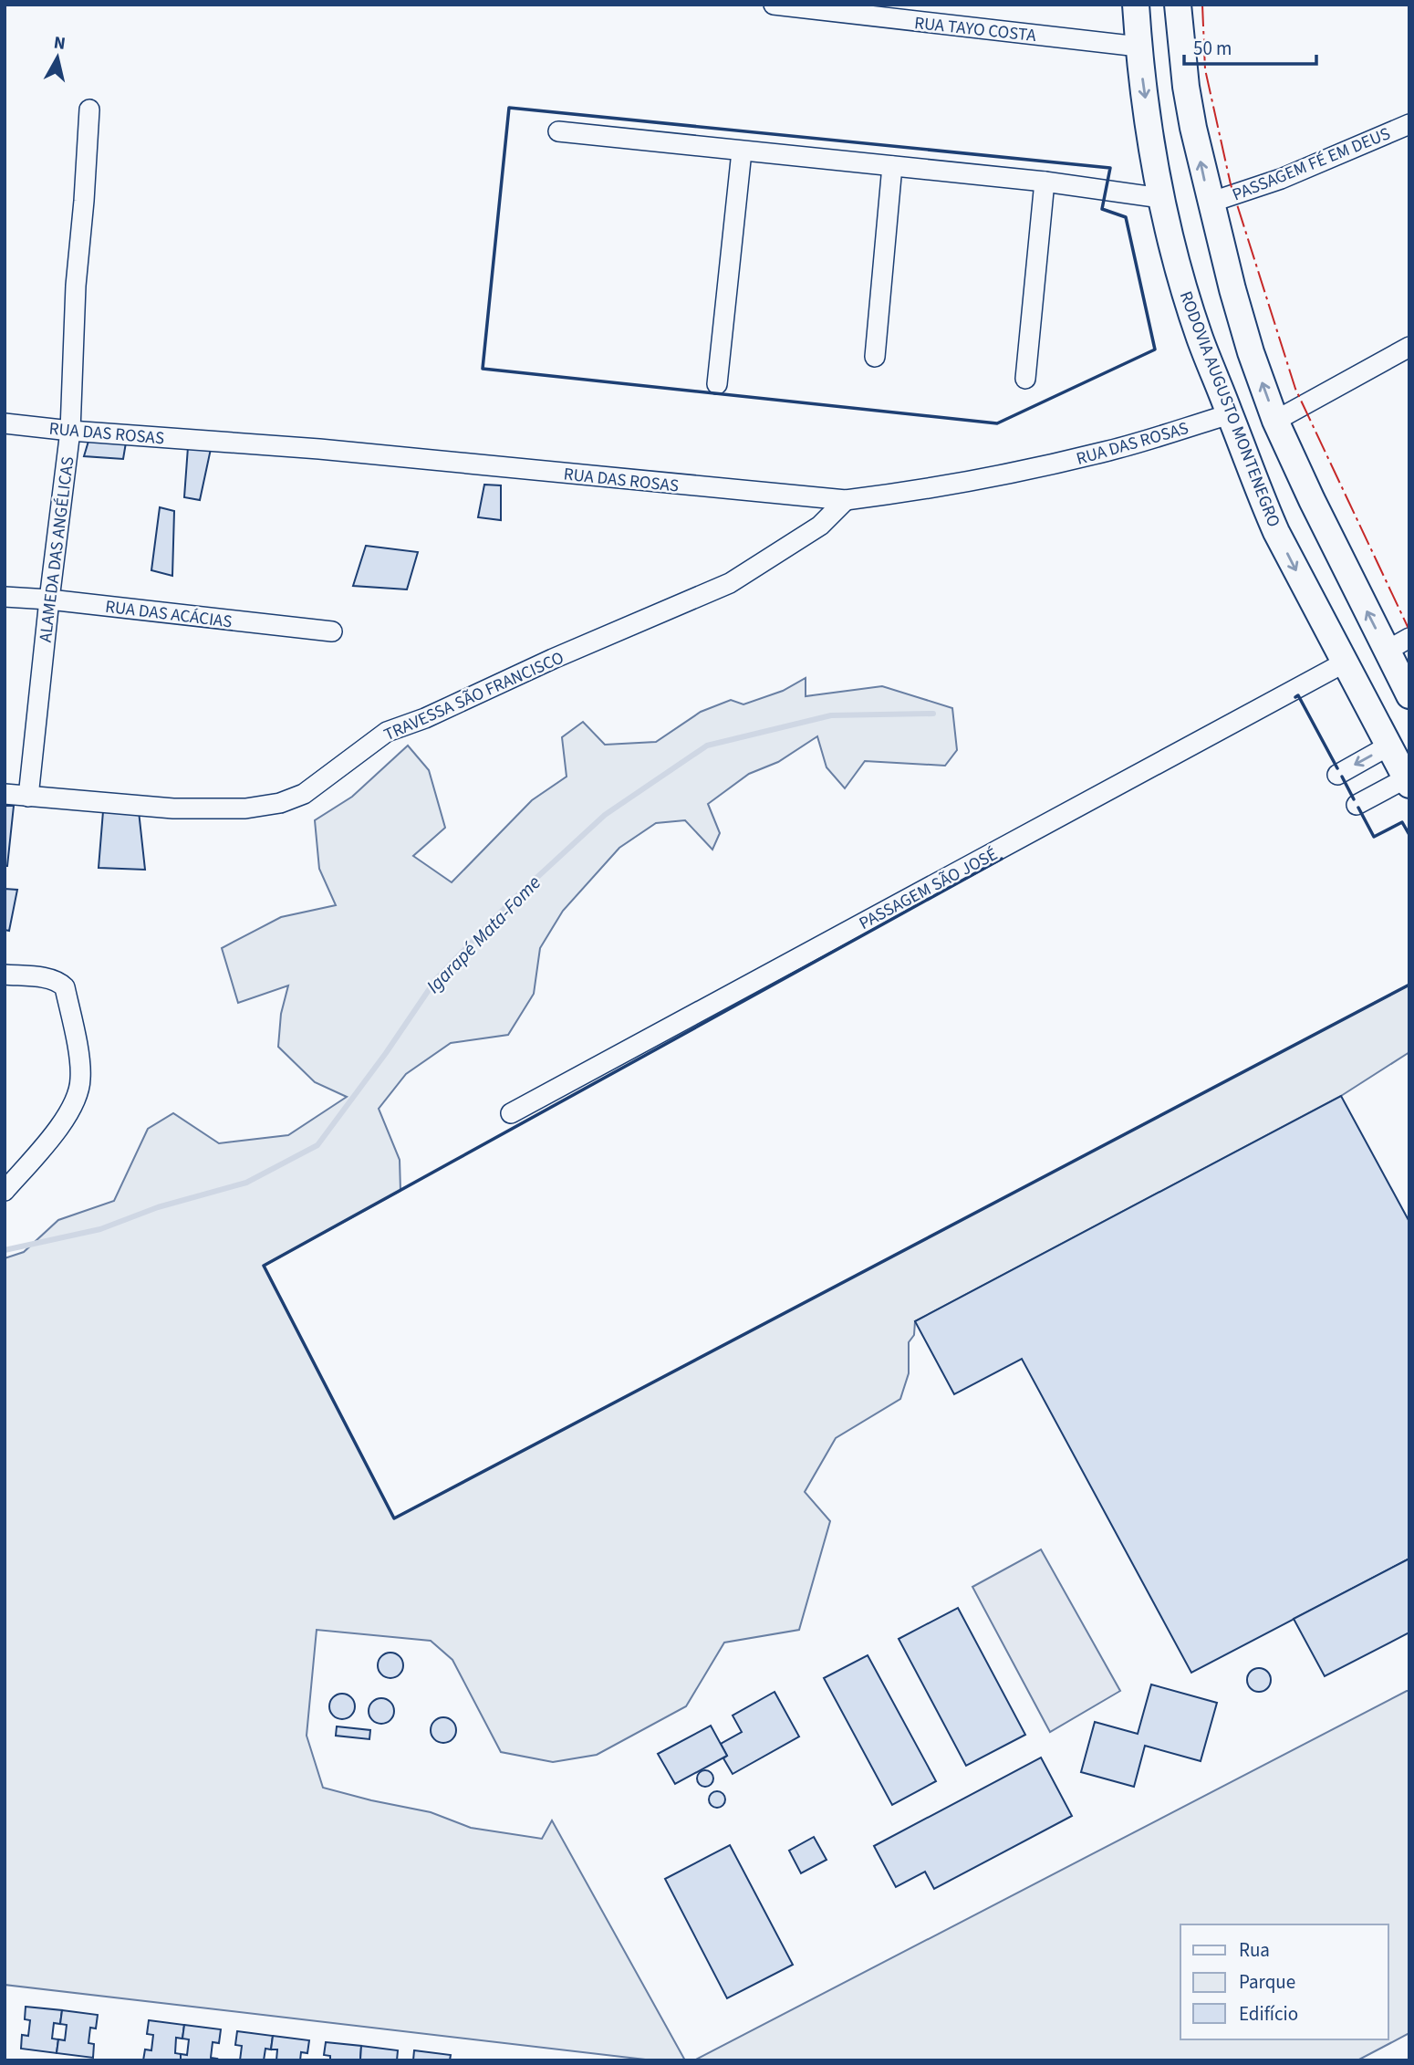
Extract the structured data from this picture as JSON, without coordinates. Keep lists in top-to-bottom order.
{
  "streets": {
    "main road": ["RODOVIA AUGUSTO MONTENEGRO"],
    "street": [
      "RUA TAYO COSTA",
      "PASSAGEM FÉ EM DEUS",
      "RUA DAS ROSAS",
      "ALAMEDA DAS ANGÉLICAS",
      "RUA DAS ACÁCIAS",
      "TRAVESSA SÃO FRANCISCO",
      "PASSAGEM SÃO JOSÉ"
    ]
  },
  "crossings": [
    ["RUA TAYO COSTA", "RODOVIA AUGUSTO MONTENEGRO"],
    ["RODOVIA AUGUSTO MONTENEGRO", "RUA DAS ROSAS"],
    ["RODOVIA AUGUSTO MONTENEGRO", "PASSAGEM SÃO JOSÉ"],
    ["RUA DAS ROSAS", "ALAMEDA DAS ANGÉLICAS"],
    ["RUA DAS ROSAS", "TRAVESSA SÃO FRANCISCO"],
    ["ALAMEDA DAS ANGÉLICAS", "RUA DAS ACÁCIAS"],
    ["ALAMEDA DAS ANGÉLICAS", "TRAVESSA SÃO FRANCISCO"]
  ],
  "water": ["Igarapé Mata-Fome"],
  "legend": ["Rua", "Parque", "Edifício"],
  "scale_bar": "50 m",
  "north": "top"
}
